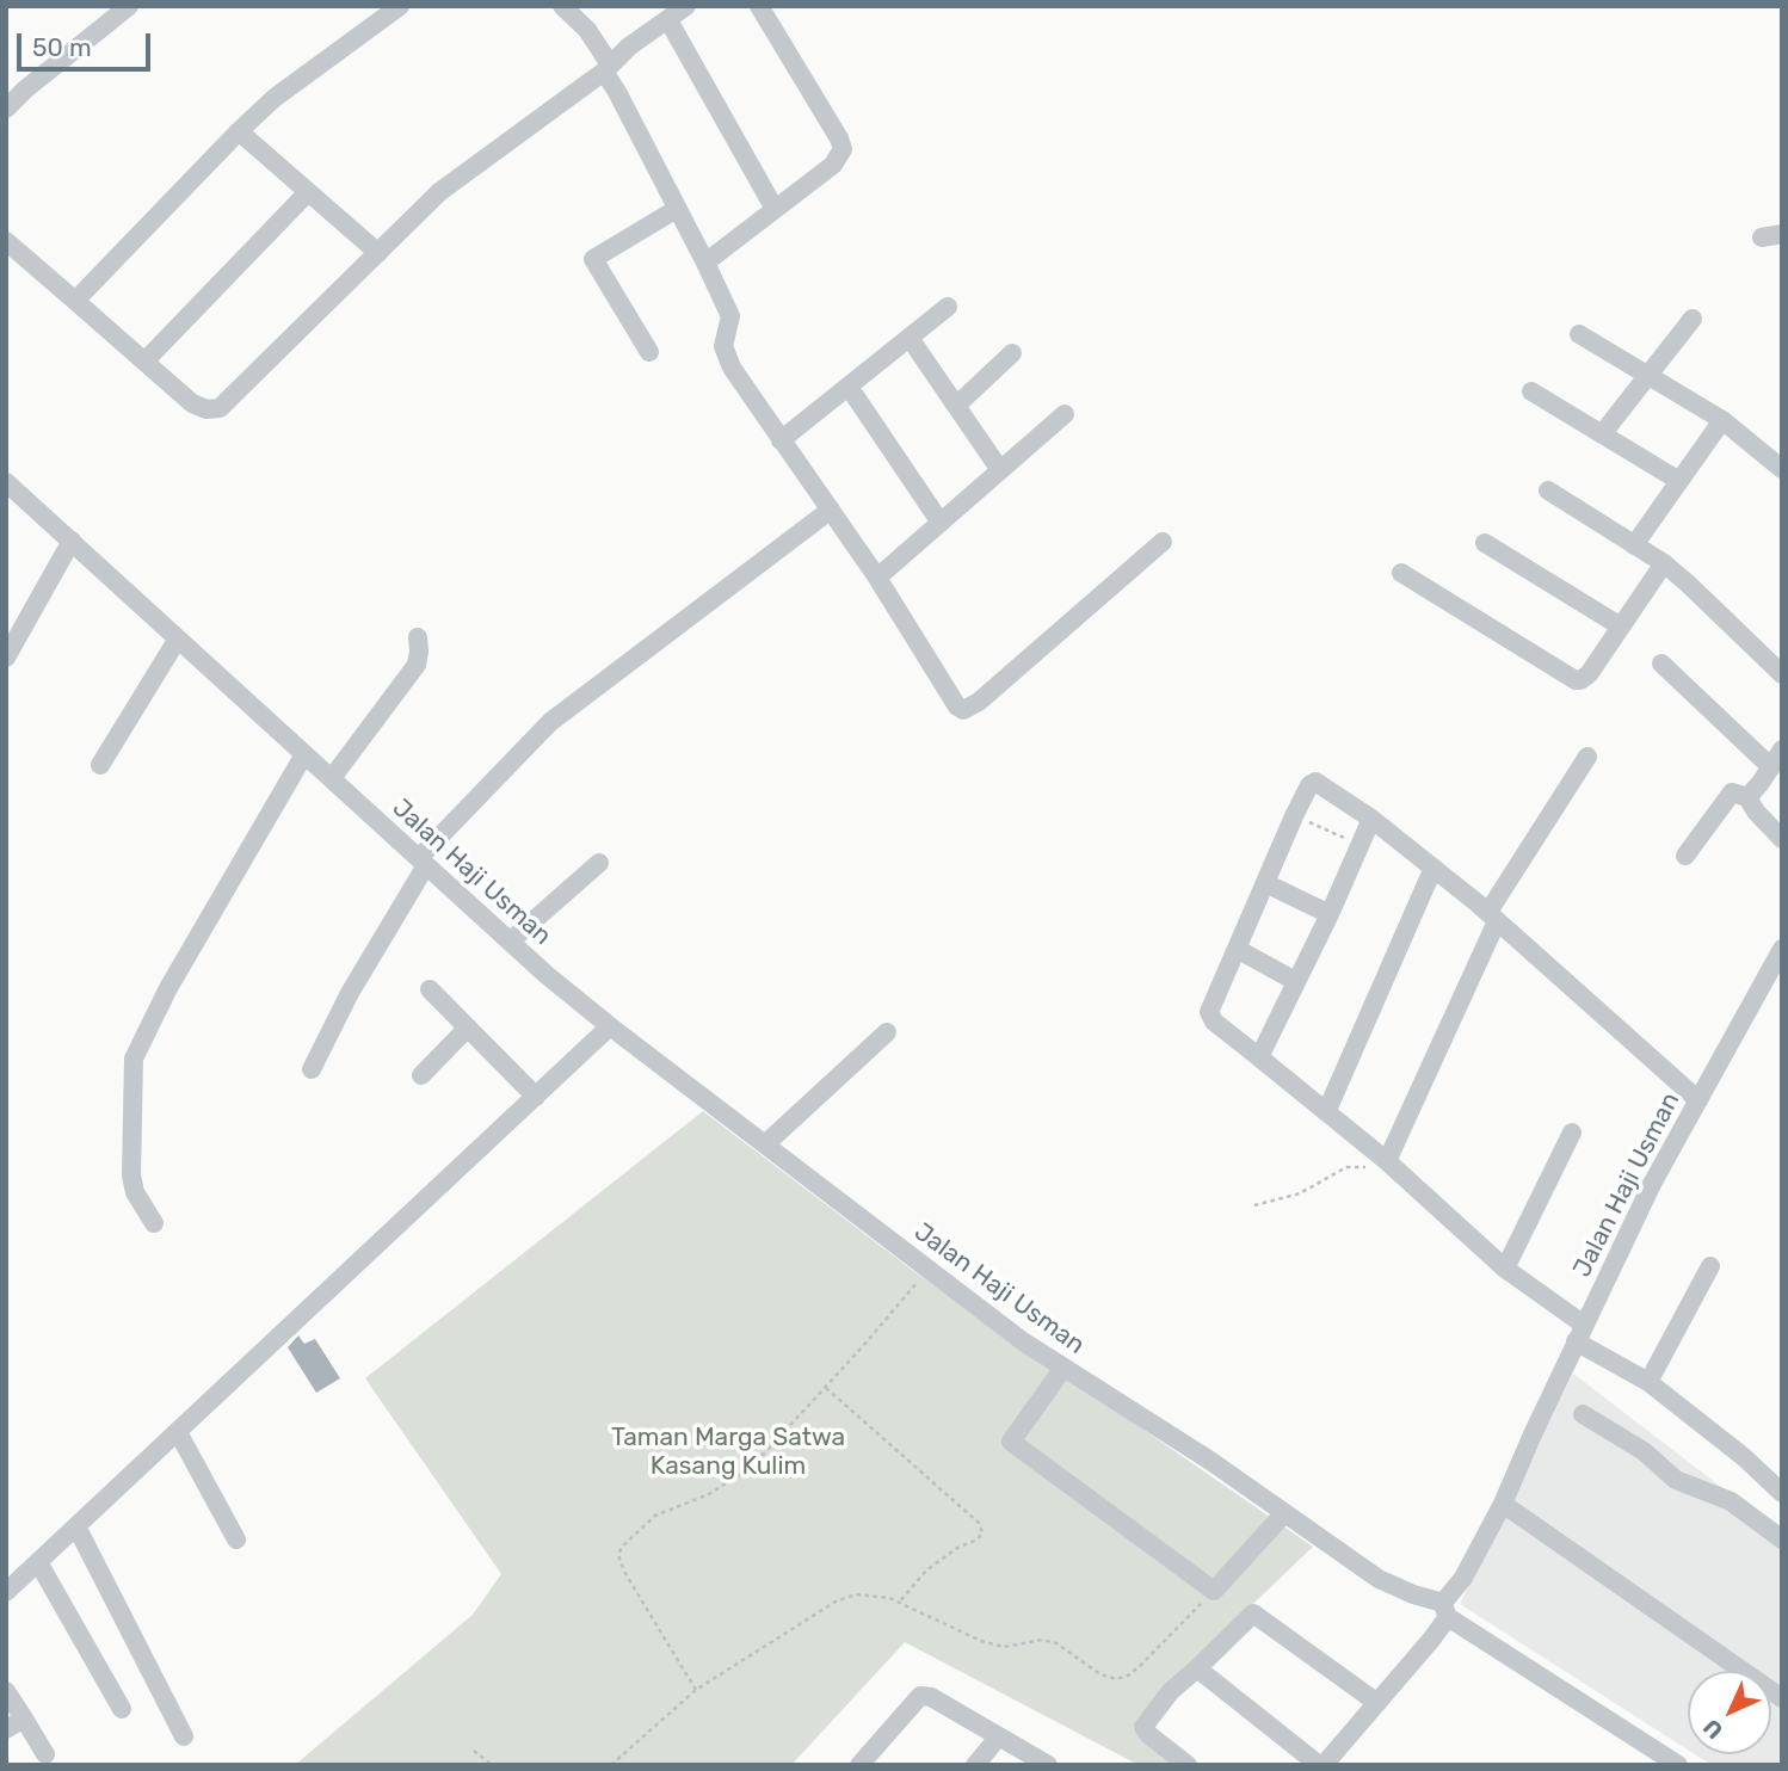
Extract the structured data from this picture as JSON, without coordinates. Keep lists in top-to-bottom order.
{
  "streets": {
    "street": ["Jalan Haji Usman"]
  },
  "parks": ["Taman Marga Satwa Kasang Kulim"],
  "scale_bar": "50 m",
  "north": "bottom left"
}
